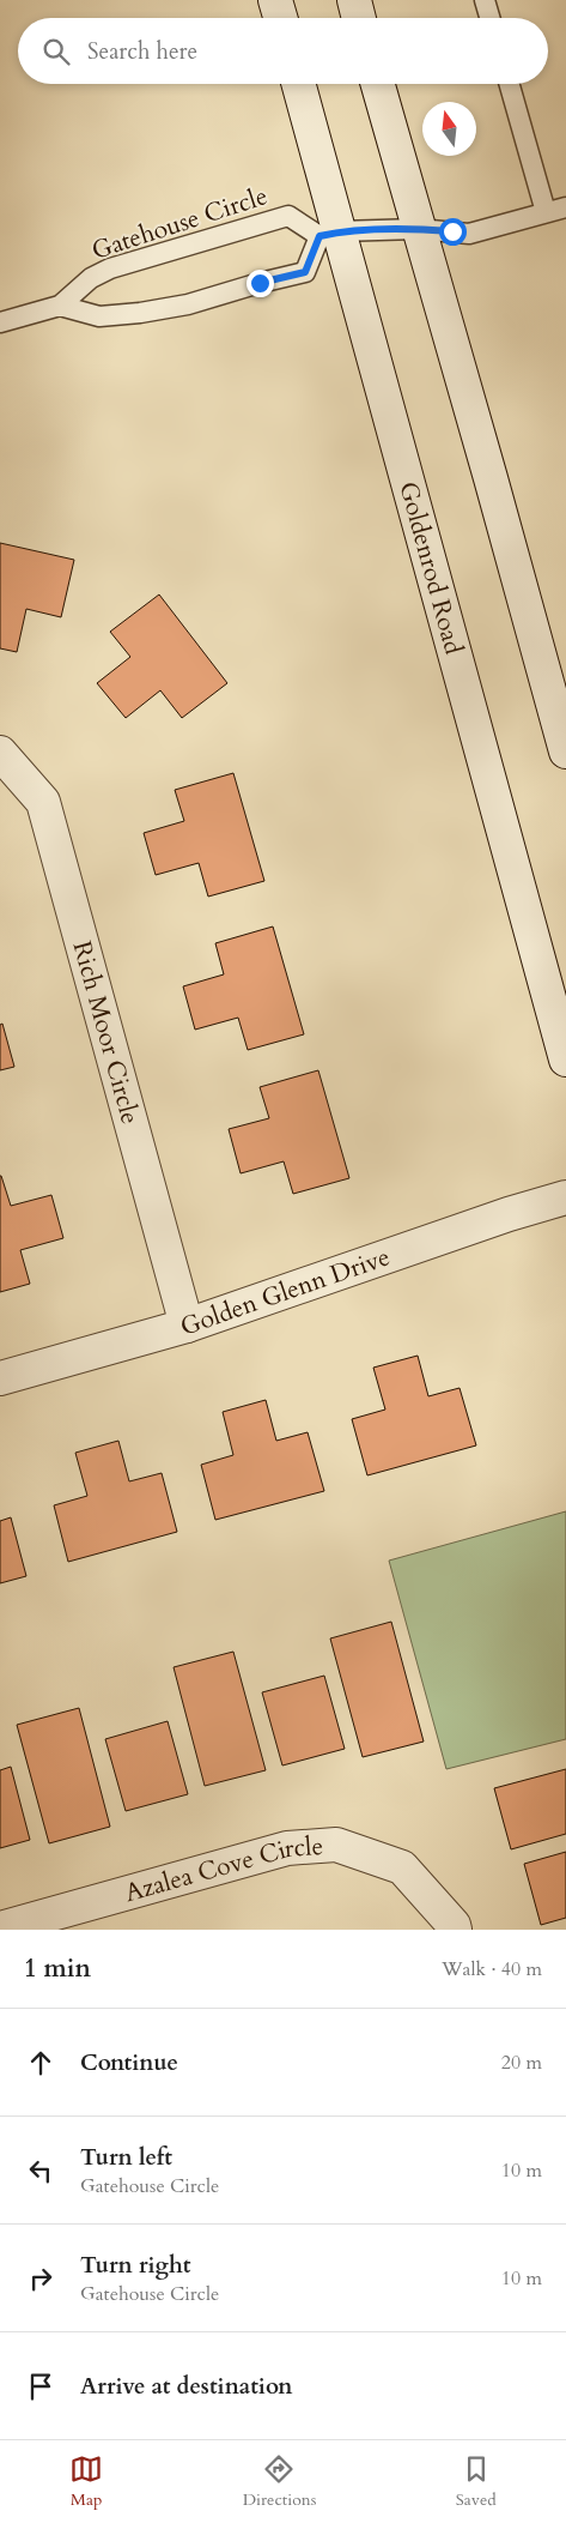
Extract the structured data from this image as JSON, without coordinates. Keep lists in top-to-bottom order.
{
  "streets": {
    "main road": [
      "Goldenrod Road",
      "Rich Moor Circle",
      "Golden Glenn Drive",
      "Azalea Cove Circle"
    ],
    "lane": ["Gatehouse Circle"]
  },
  "crossings": [
    ["Gatehouse Circle", "Goldenrod Road"],
    ["Rich Moor Circle", "Golden Glenn Drive"]
  ],
  "north": "top",
  "page": {
    "search": "Search here",
    "heading": ["1 min", "Walk · 40 m"],
    "list": [
      ["Continue", "20 m"],
      ["Turn left", "Gatehouse Circle", "10 m"],
      ["Turn right", "Gatehouse Circle", "10 m"],
      "Arrive at destination"
    ],
    "nav": ["Map", "Directions", "Saved"]
  }
}
